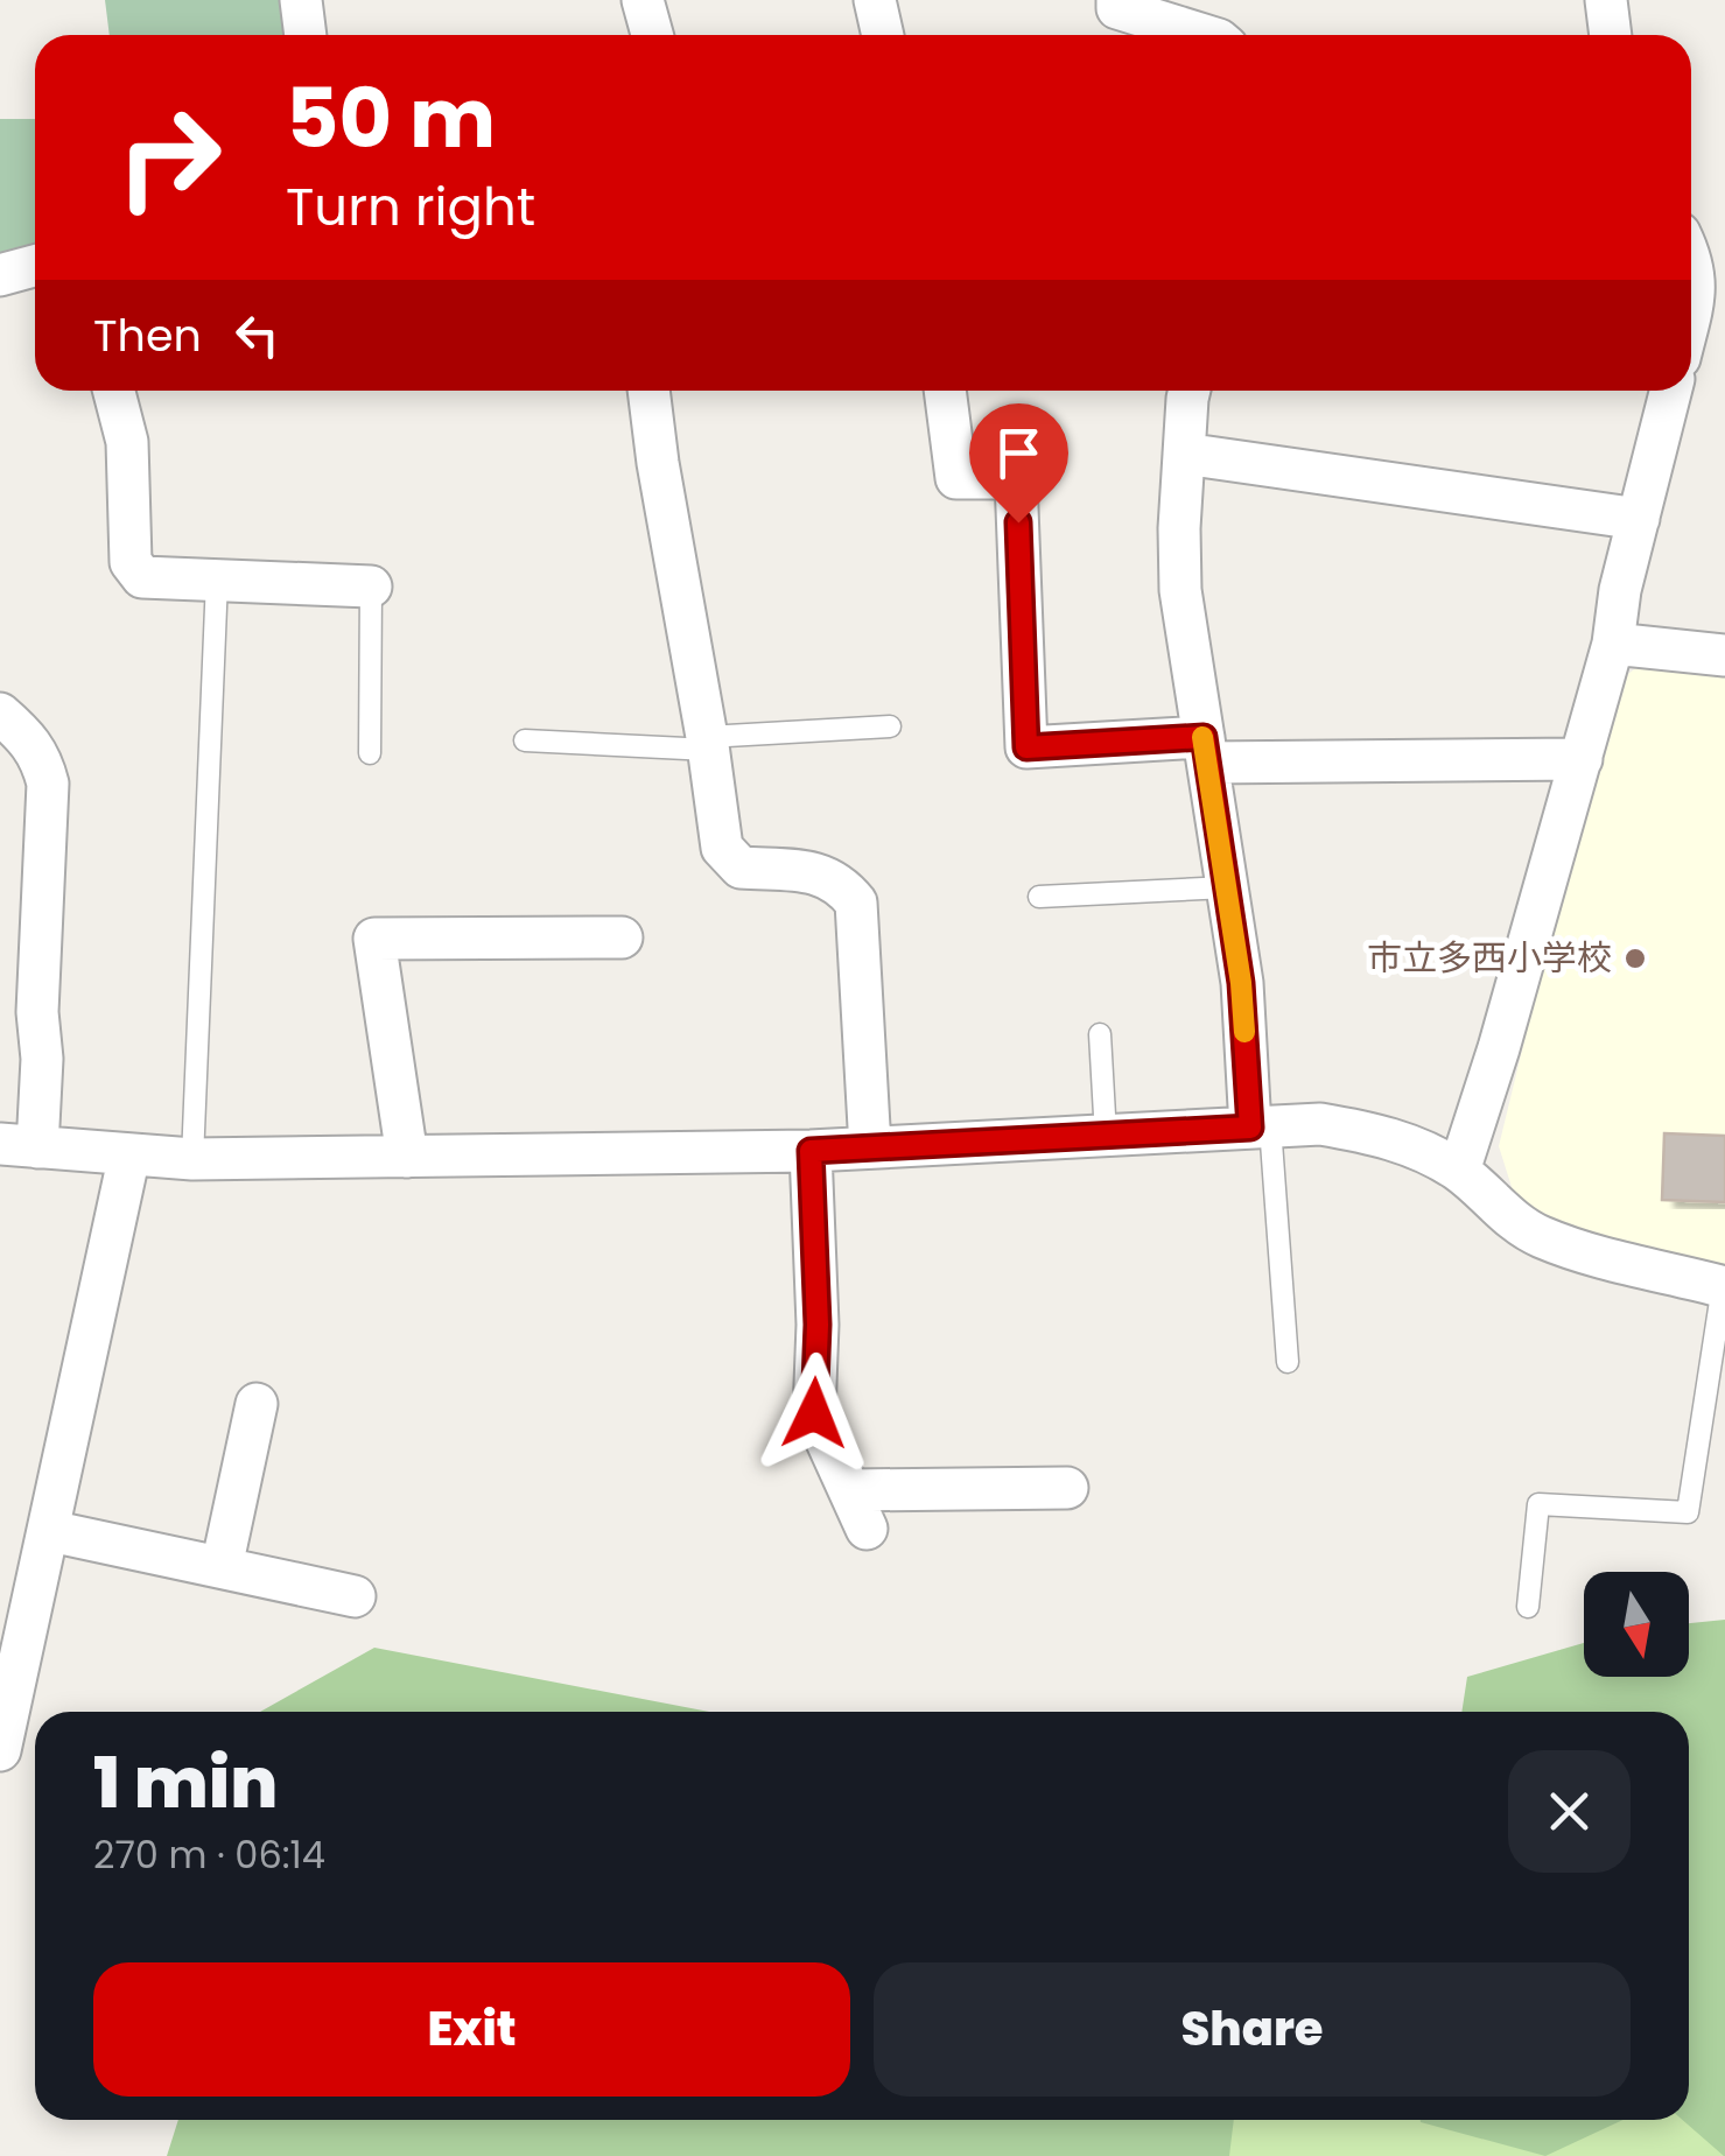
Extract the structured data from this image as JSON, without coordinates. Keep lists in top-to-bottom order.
{
  "places": ["市立多西小学校"],
  "north": "bottom",
  "page": {
    "turn": ["50 m", "Turn right"],
    "then": "Then",
    "heading": ["1 min", "270 m · 06:14"],
    "buttons": ["Exit", "Share"]
  }
}
